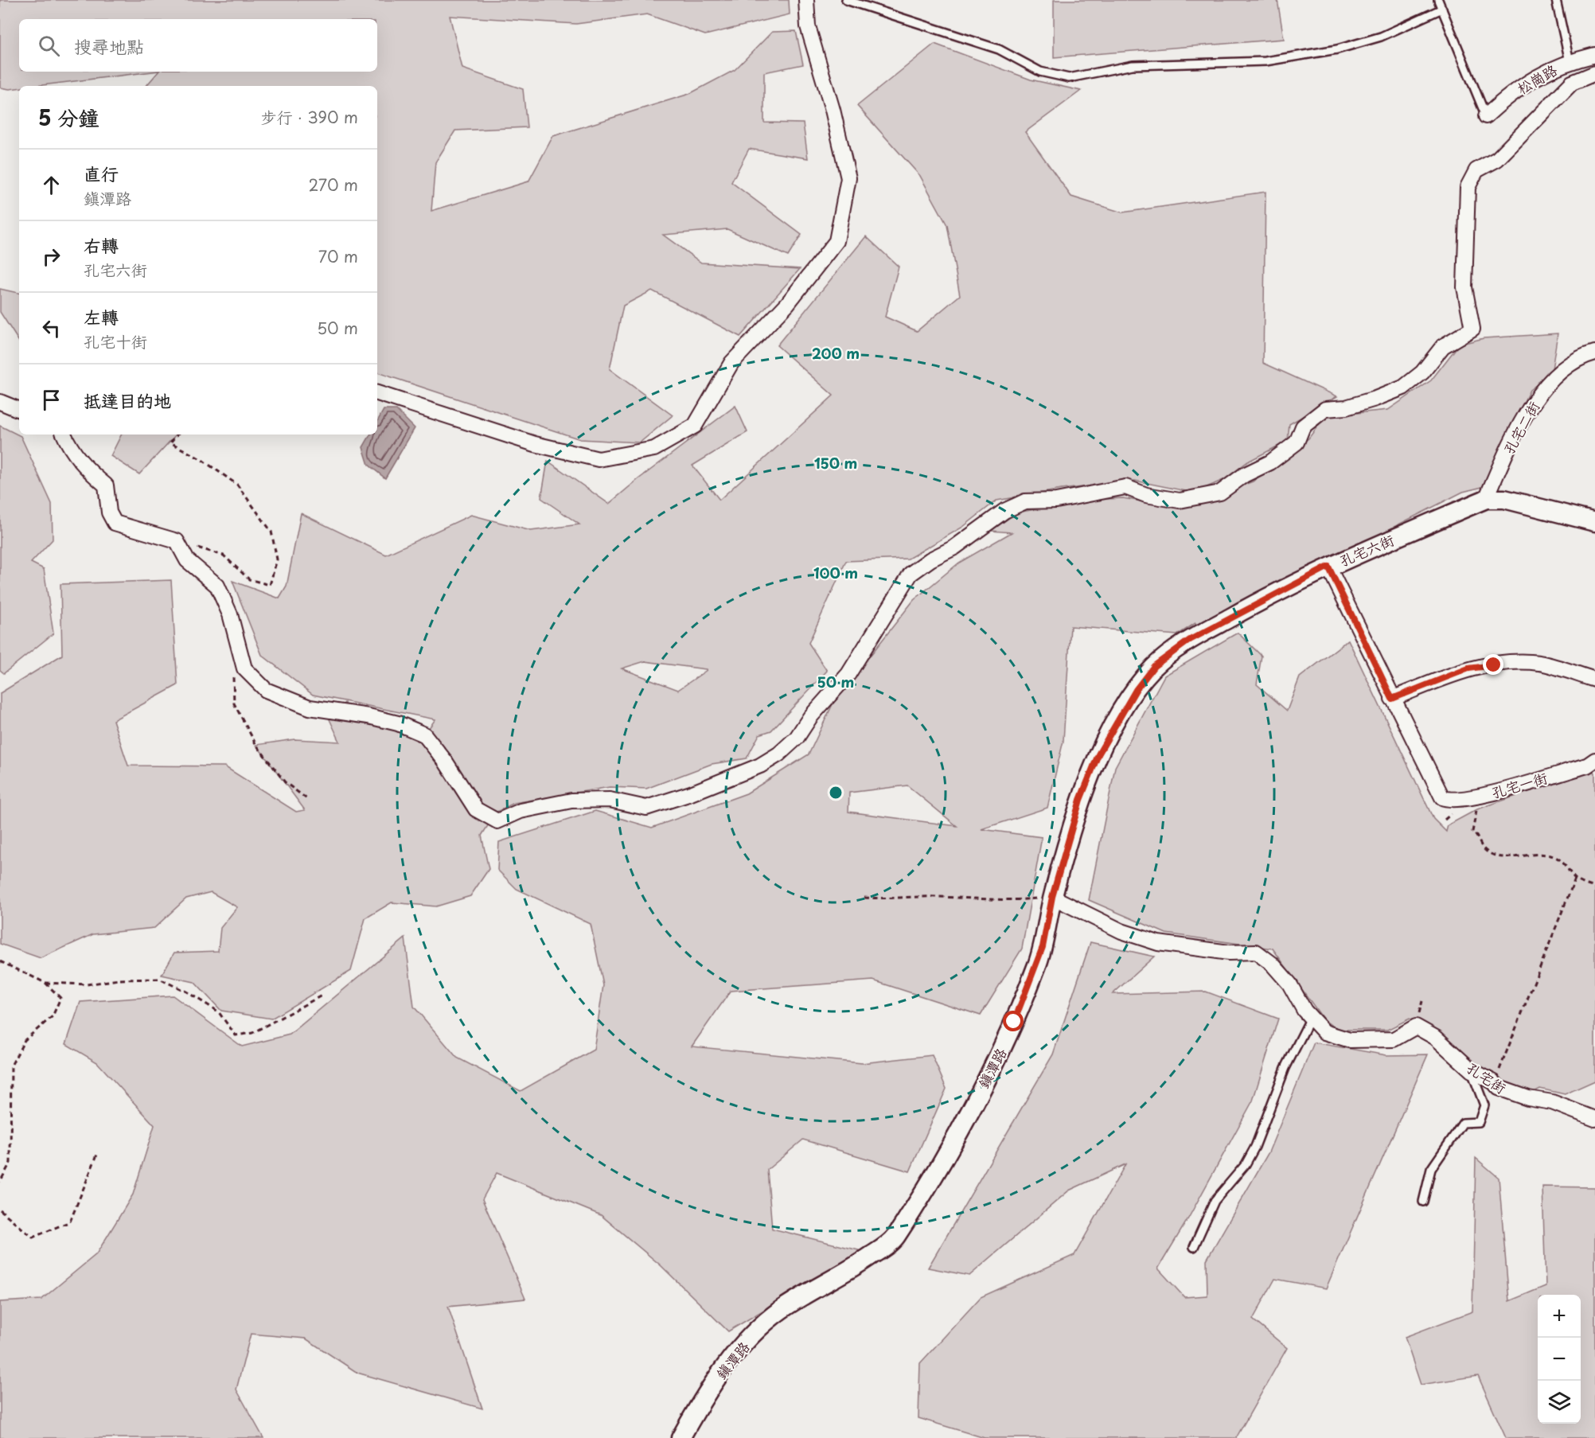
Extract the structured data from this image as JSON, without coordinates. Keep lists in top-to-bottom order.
{
  "streets": {
    "street": [
      "松崗路",
      "孔宅二街",
      "孔宅六街",
      "孔宅一街",
      "鎮潭路",
      "孔宅街"
    ]
  },
  "crossings": [
    ["孔宅二街", "孔宅六街"],
    ["孔宅六街", "孔宅一街"],
    ["孔宅六街", "鎮潭路"]
  ],
  "page": {
    "search": "搜尋地點",
    "heading": ["5 分鐘", "步行 · 390 m"],
    "list": [
      ["直行", "鎮潭路", "270 m"],
      ["右轉", "孔宅六街", "70 m"],
      ["左轉", "孔宅十街", "50 m"],
      "抵達目的地"
    ],
    "map_buttons": ["+", "−"]
  },
  "rings": [
    "200 m",
    "150 m",
    "100 m",
    "50 m"
  ]
}
